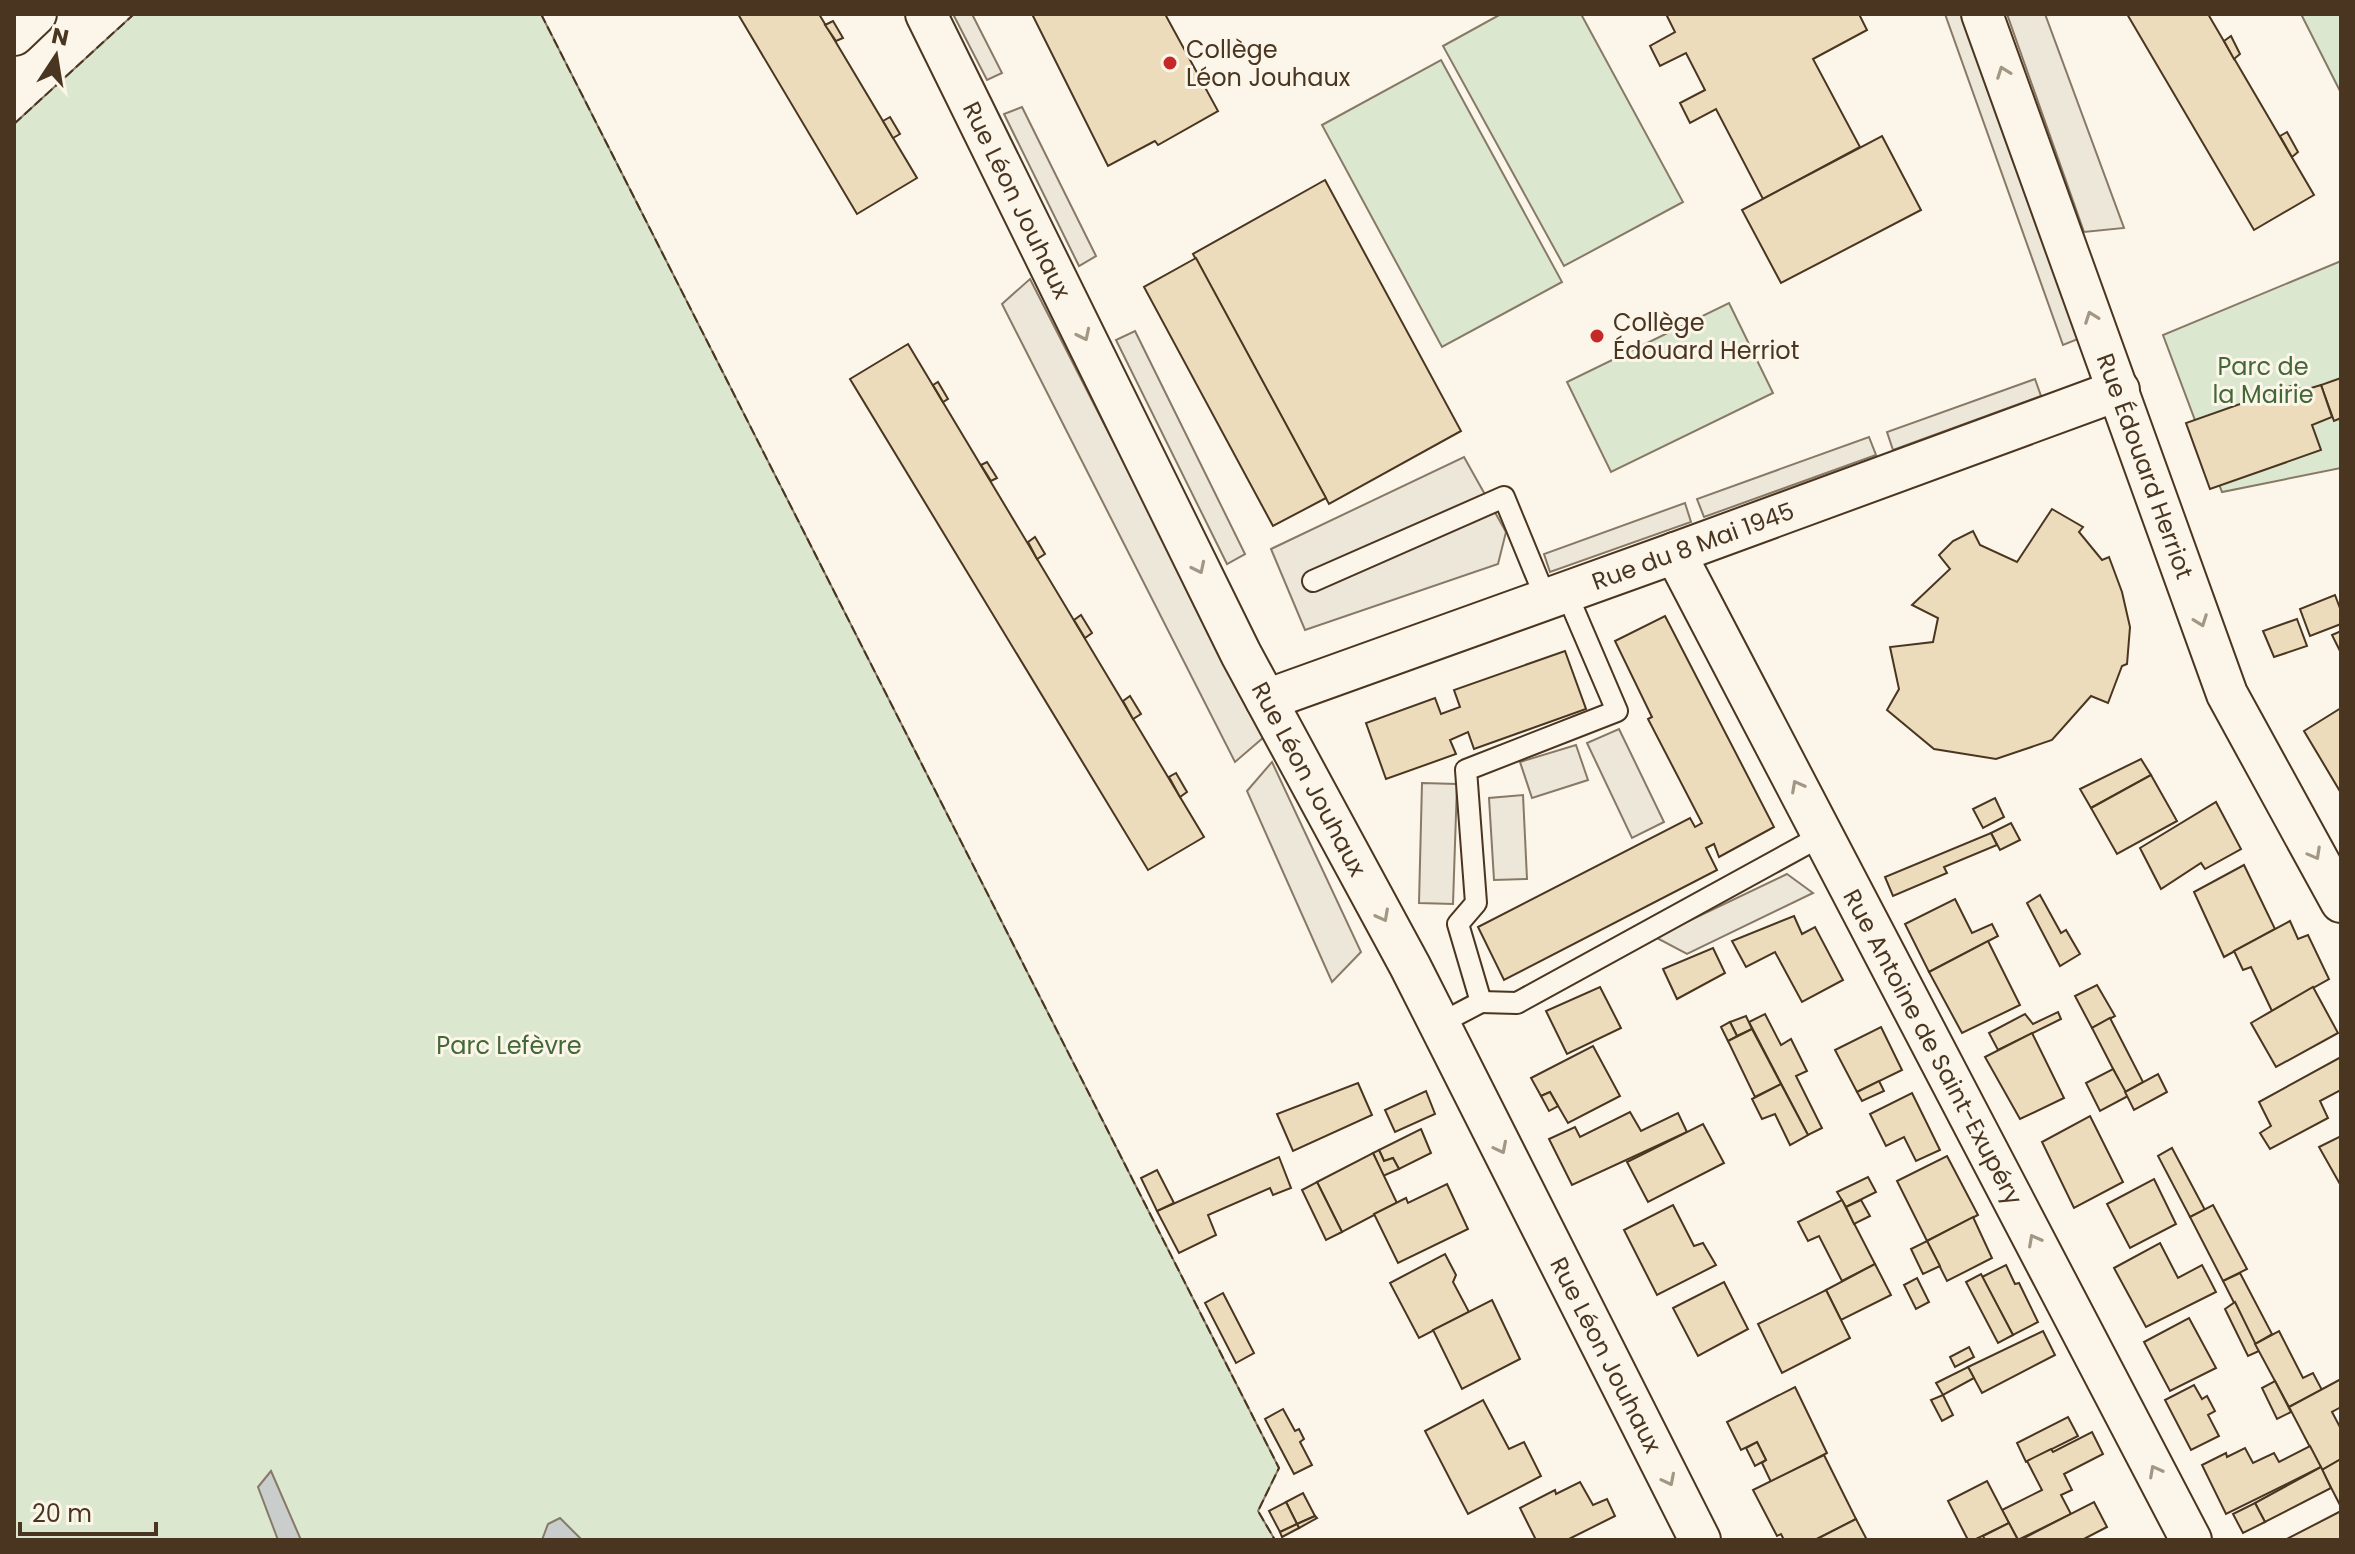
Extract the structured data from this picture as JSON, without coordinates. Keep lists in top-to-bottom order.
{
  "streets": {
    "street": [
      "Rue Léon Jouhaux",
      "Rue Édouard Herriot",
      "Rue du 8 Mai 1945",
      "Rue Antoine de Saint-Exupéry"
    ]
  },
  "crossings": [
    ["Rue Léon Jouhaux", "Rue du 8 Mai 1945"],
    ["Rue Édouard Herriot", "Rue du 8 Mai 1945"],
    ["Rue du 8 Mai 1945", "Rue Antoine de Saint-Exupéry"]
  ],
  "one_way": ["Rue Léon Jouhaux", "Rue Antoine de Saint-Exupéry"],
  "parks": ["Parc de la Mairie", "Parc Lefèvre"],
  "places": ["Collège Léon Jouhaux", "Collège Édouard Herriot"],
  "scale_bar": "20 m",
  "north": "top"
}
